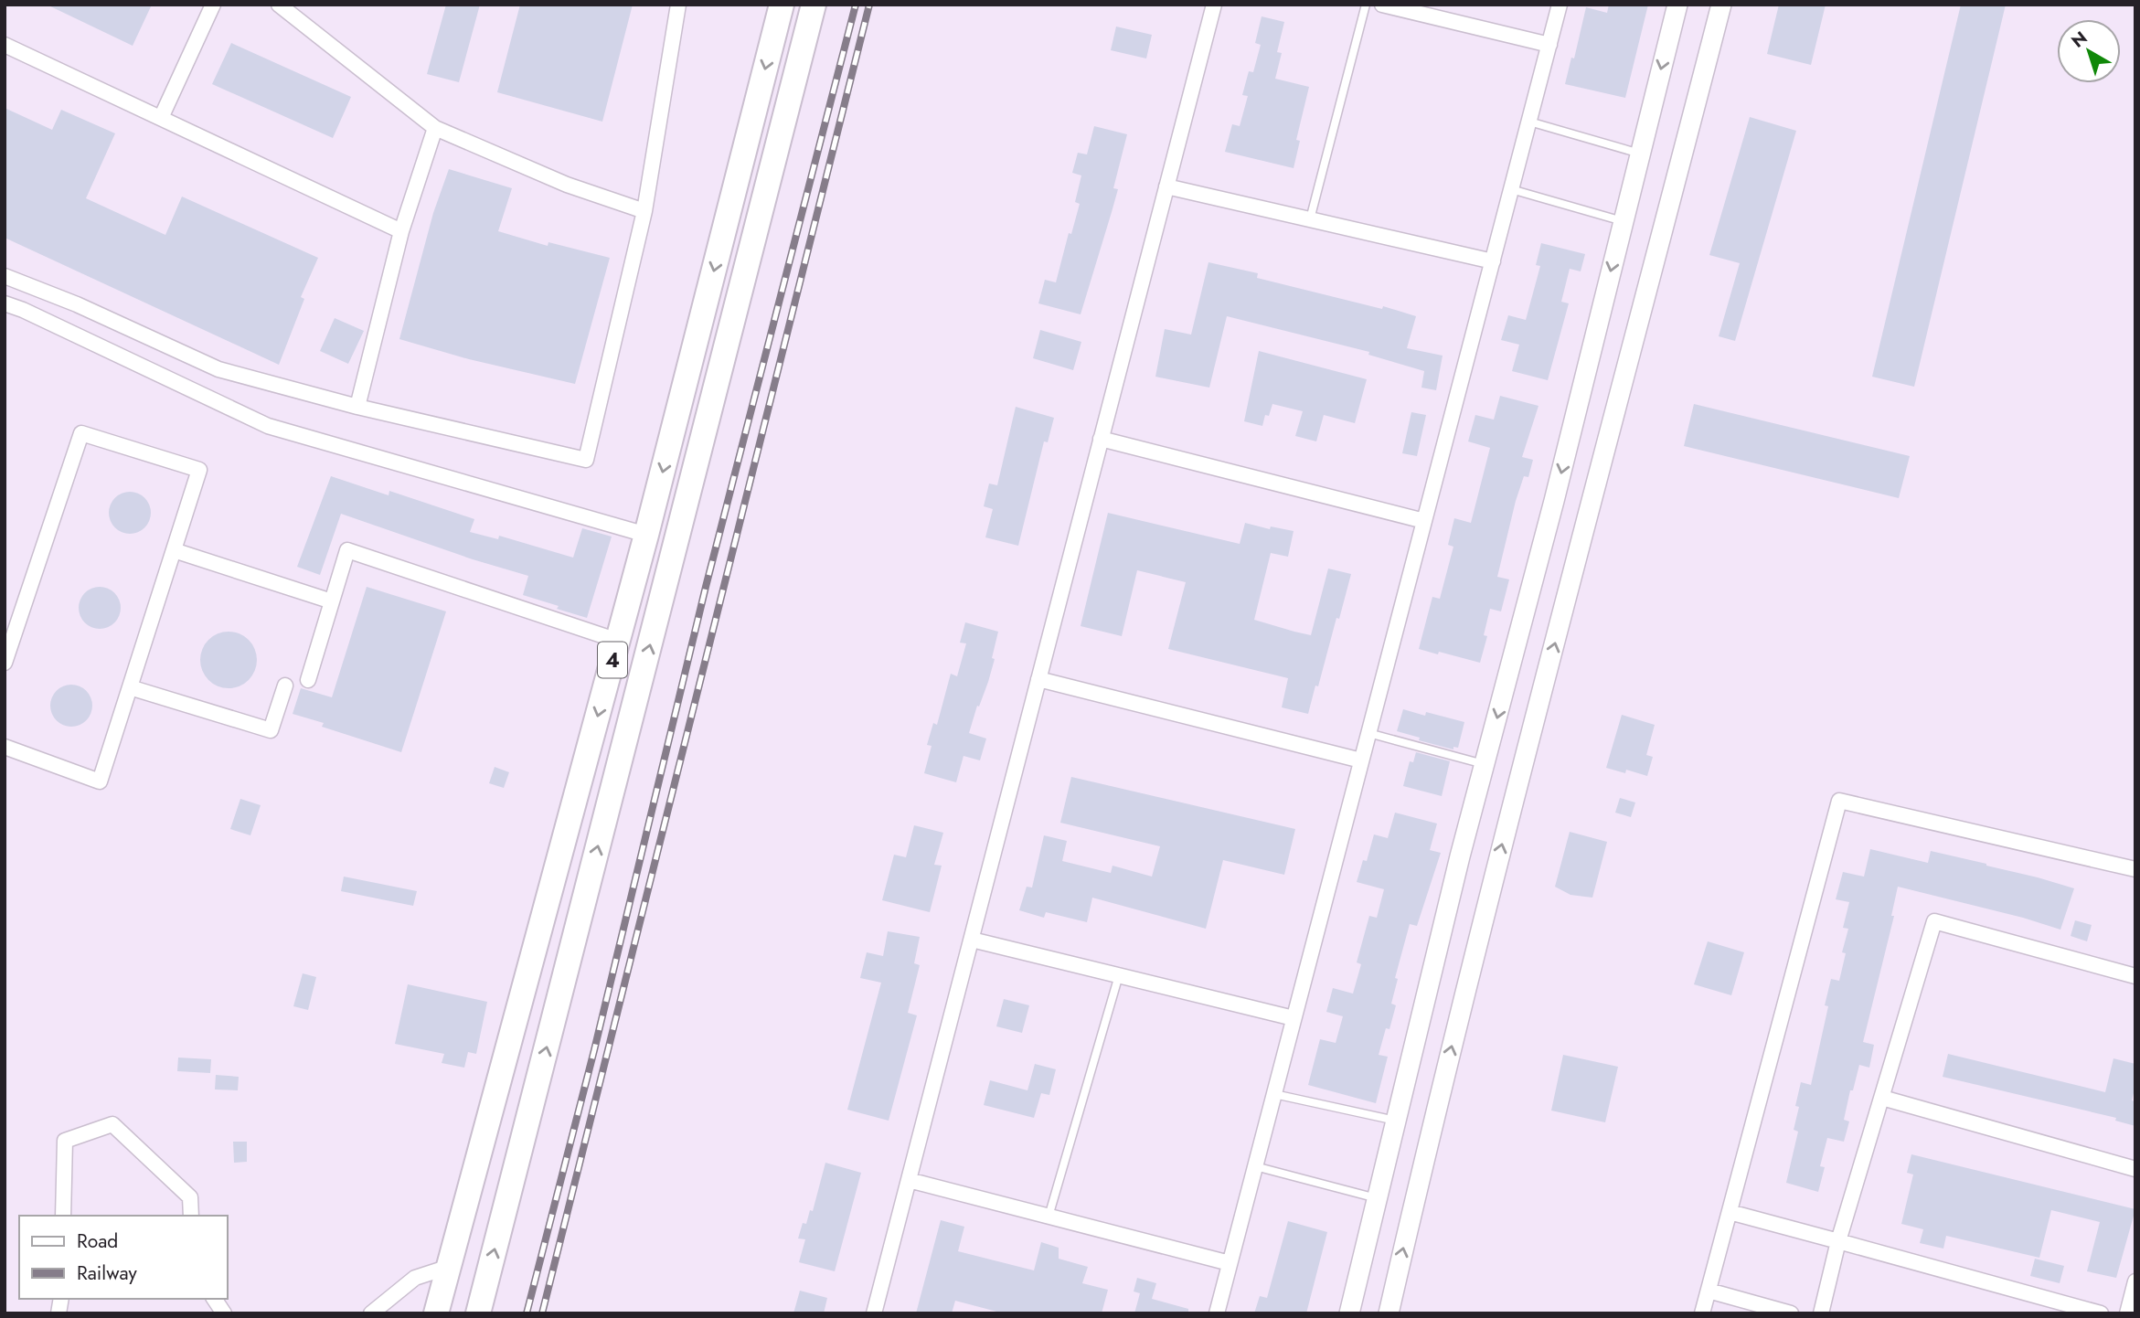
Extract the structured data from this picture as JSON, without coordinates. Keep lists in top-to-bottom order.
{
  "streets": {
    "main road": ["4"]
  },
  "legend": ["Road", "Railway"],
  "north": "top left"
}
